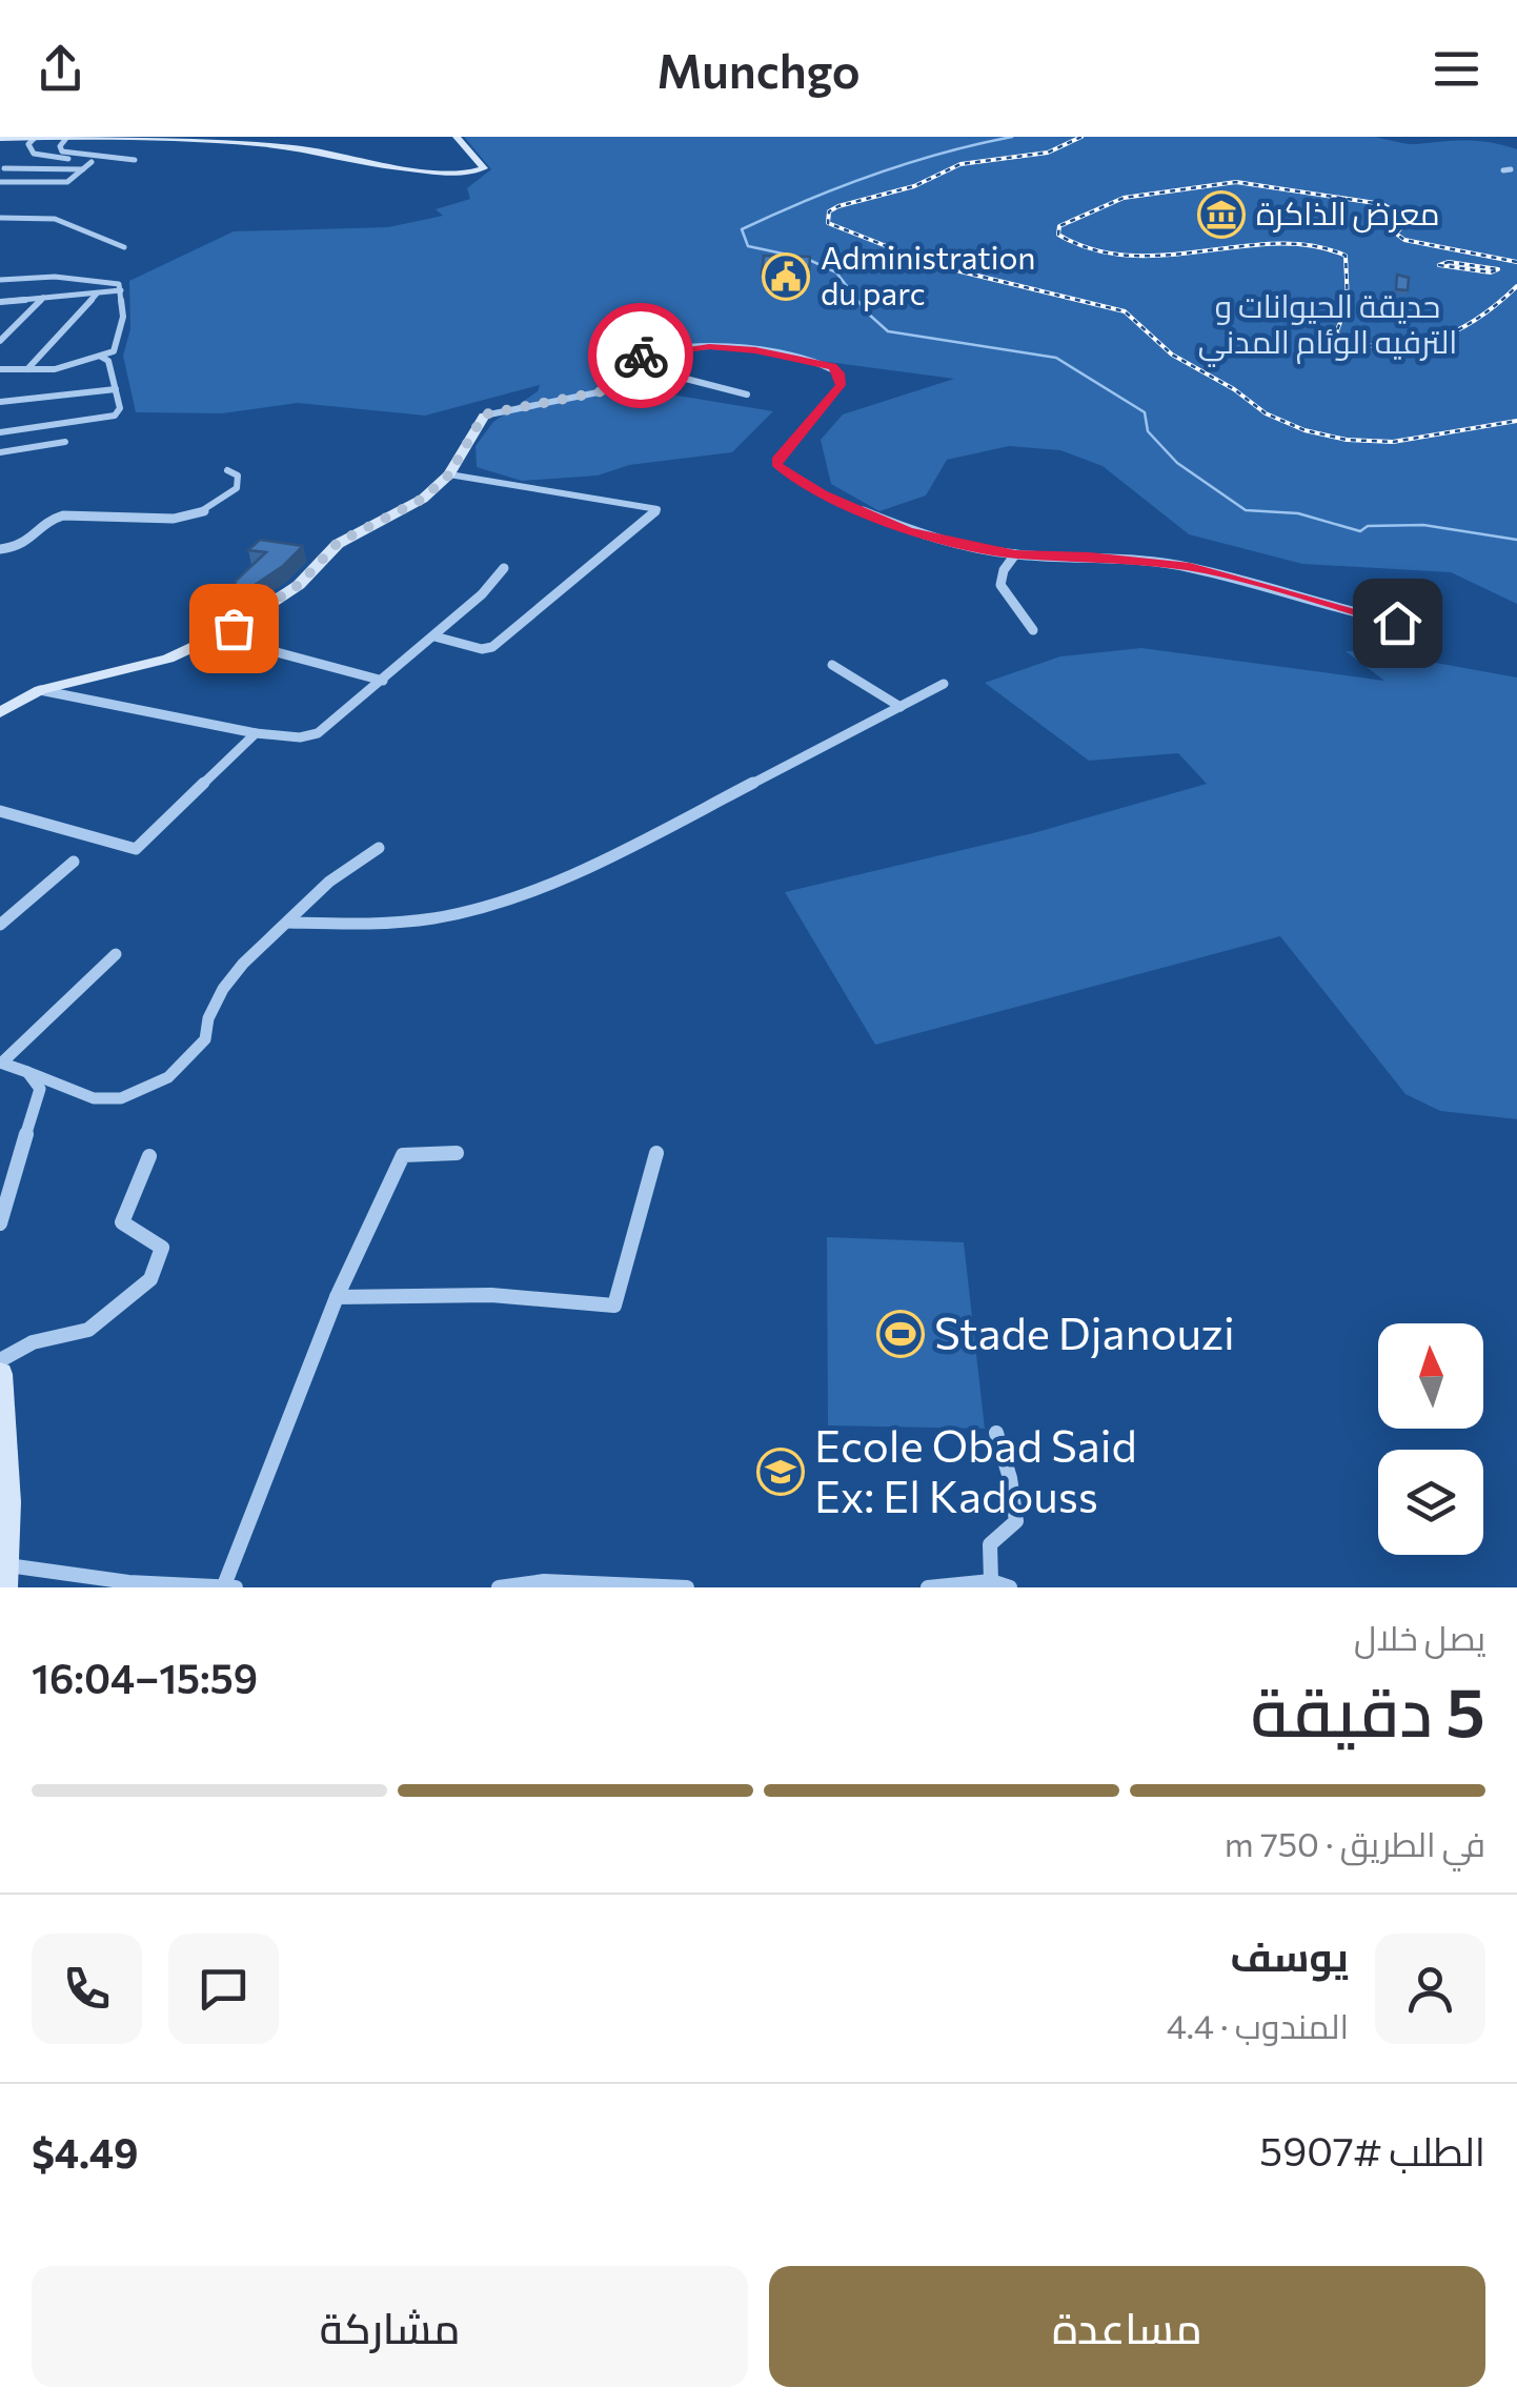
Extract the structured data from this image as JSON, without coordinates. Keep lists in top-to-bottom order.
{
  "parks": ["حديقة الحيوانات و الترفيه الوئام المدني"],
  "places": {
    "museum": ["معرض الذاكرة"],
    "public building": ["Administration du parc"],
    "sports": ["Stade Djanouzi"],
    "school or university": ["Ecole Obad Said Ex: El Kadouss"]
  },
  "north": "top",
  "page": {
    "header": "Munchgo",
    "heading": ["5 دقيقة", "يصل خلال", "15:59–16:04"],
    "panel": [
      "يوسف",
      "المندوب · 4.4",
      "الطلب #5907",
      "$4.49"
    ],
    "bar": "في الطريق · 750 m",
    "buttons": ["مساعدة", "مشاركة"]
  }
}
